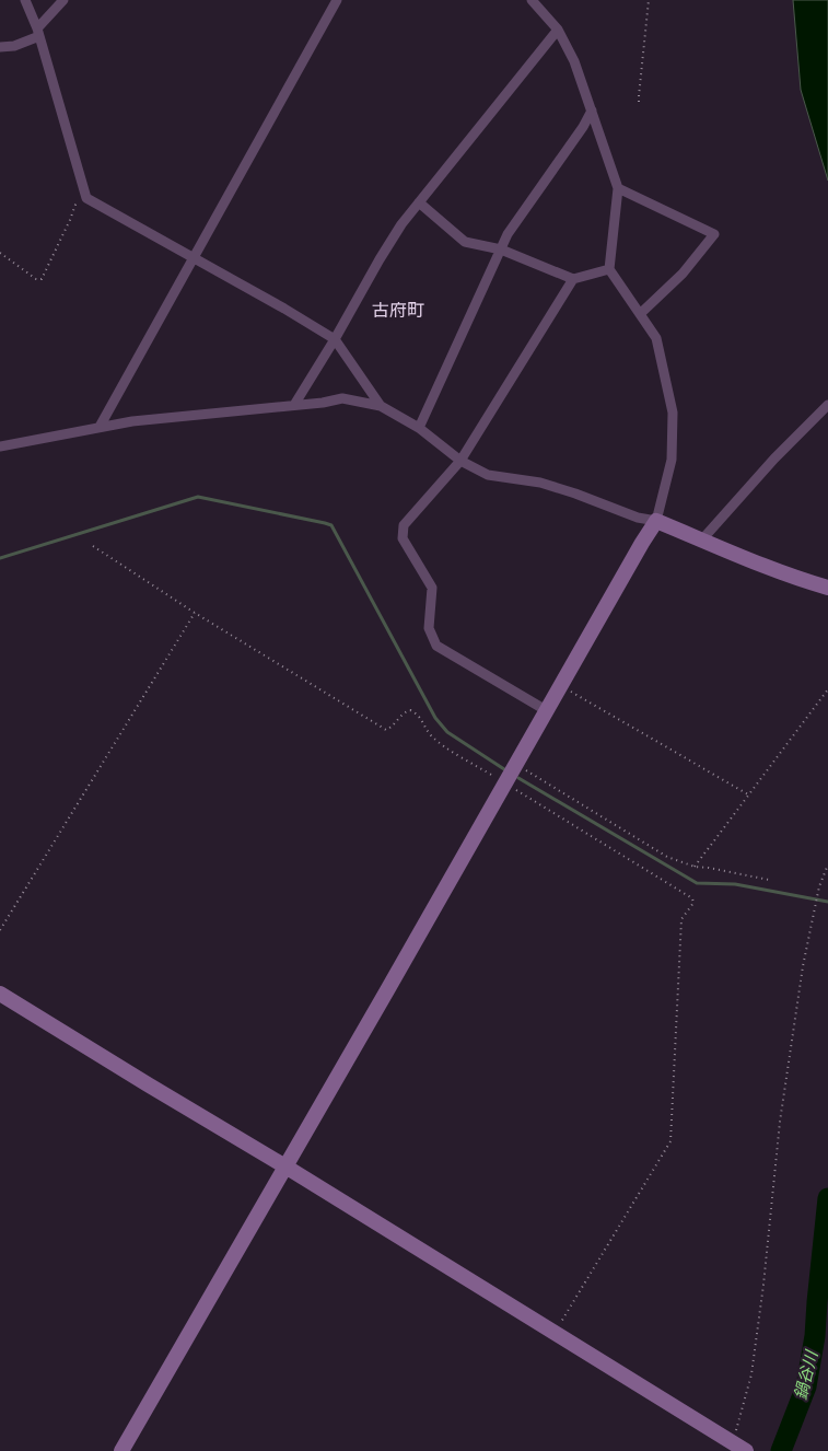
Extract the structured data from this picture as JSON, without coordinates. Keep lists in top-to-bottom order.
{
  "districts": ["古府町"],
  "water": ["鍋谷川"]
}
